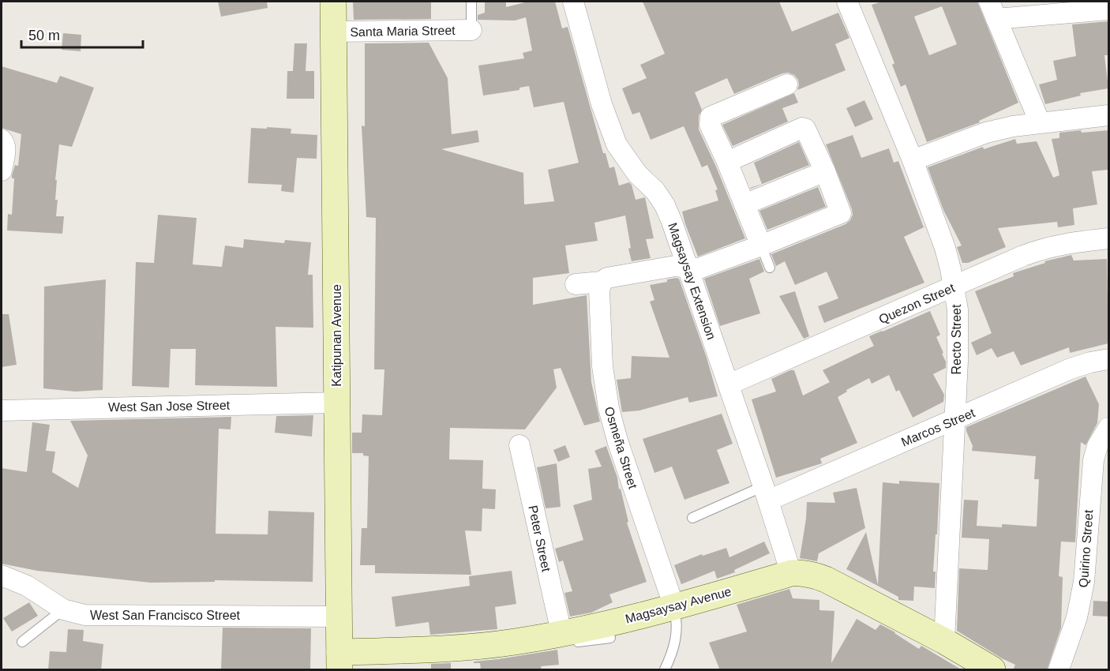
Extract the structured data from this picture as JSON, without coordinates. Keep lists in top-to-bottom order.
{
  "streets": {
    "street": [
      "Santa Maria Street",
      "Magsaysay Extension",
      "Quezon Street",
      "Katipunan Avenue",
      "Recto Street",
      "West San Jose Street",
      "Marcos Street",
      "Osmeña Street",
      "Peter Street",
      "Quirino Street",
      "Magsaysay Avenue",
      "West San Francisco Street"
    ]
  },
  "crossings": [
    ["Santa Maria Street", "Katipunan Avenue"],
    ["Magsaysay Extension", "Quezon Street"],
    ["Magsaysay Extension", "Marcos Street"],
    ["Magsaysay Extension", "Magsaysay Avenue"],
    ["Quezon Street", "Recto Street"],
    ["Katipunan Avenue", "West San Jose Street"],
    ["Katipunan Avenue", "Magsaysay Avenue"],
    ["Katipunan Avenue", "West San Francisco Street"],
    ["Recto Street", "Marcos Street"],
    ["Recto Street", "Magsaysay Avenue"],
    ["Osmeña Street", "Magsaysay Avenue"],
    ["Peter Street", "Magsaysay Avenue"]
  ],
  "scale_bar": "50 m"
}
